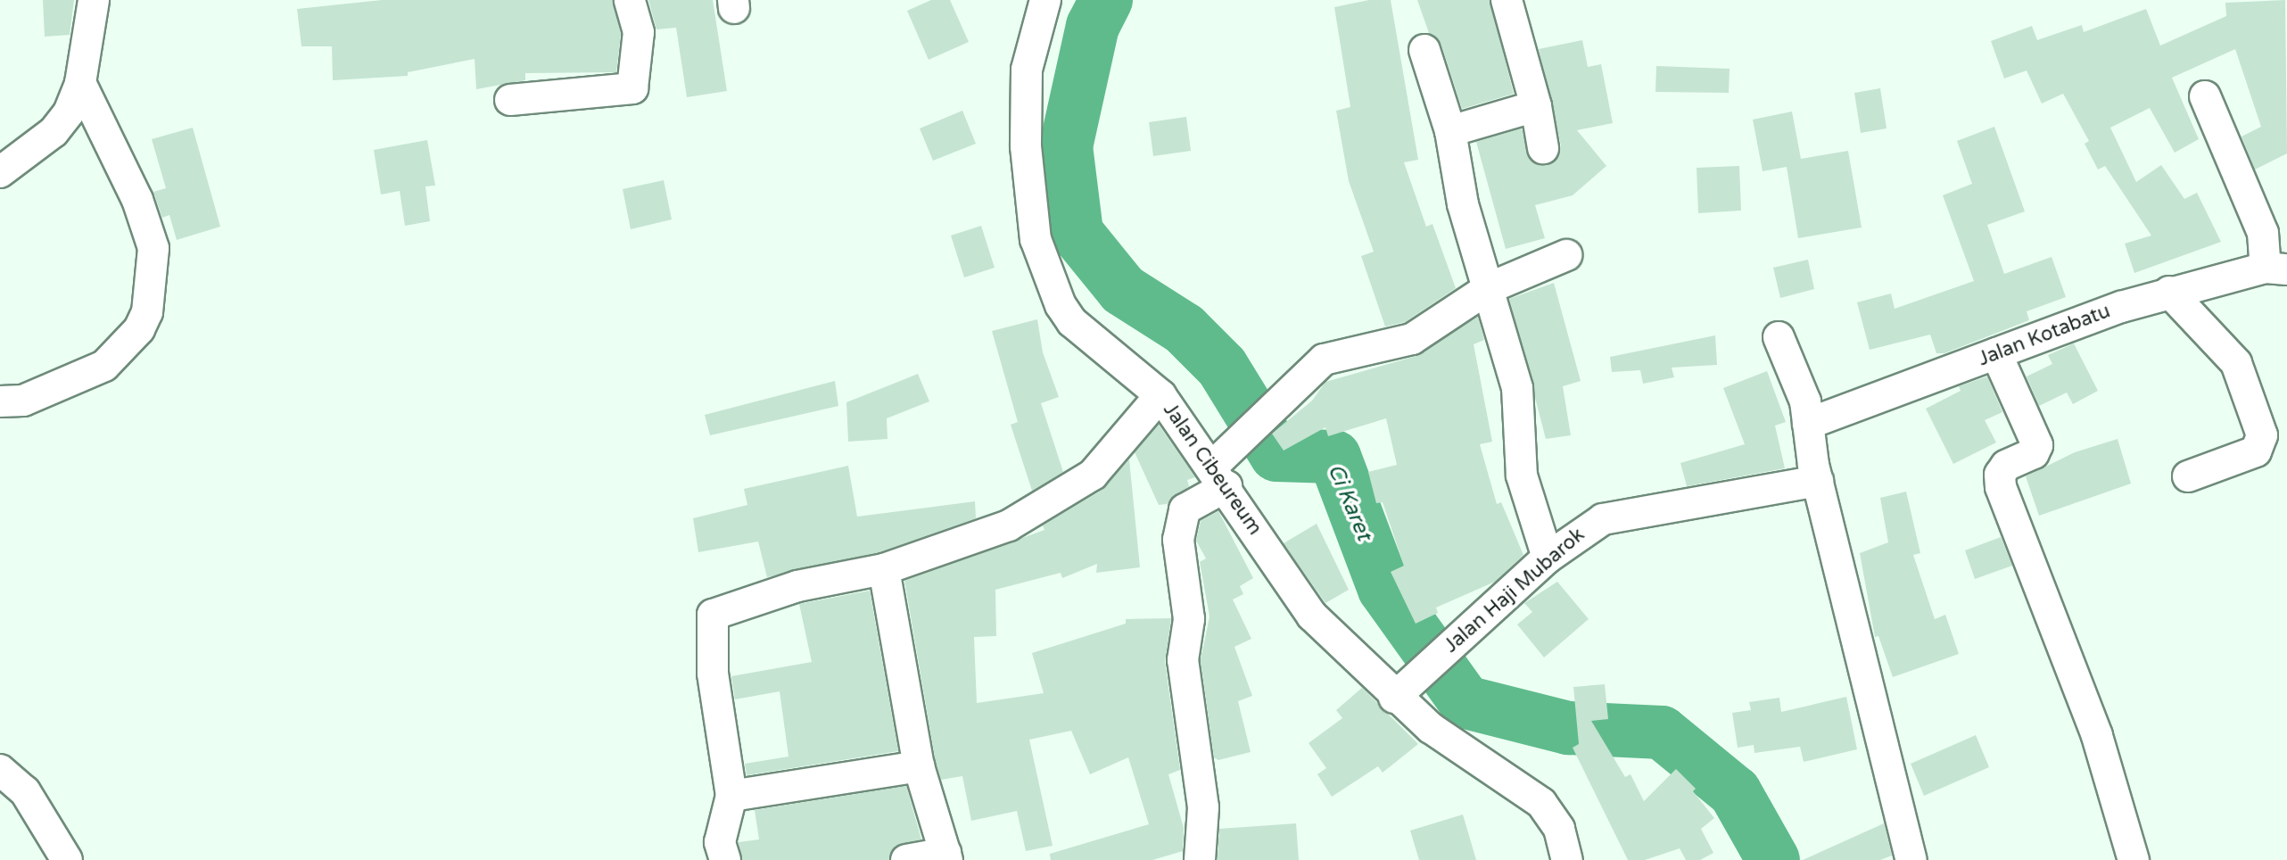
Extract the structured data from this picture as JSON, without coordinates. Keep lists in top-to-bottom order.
{
  "streets": {
    "street": ["Jalan Kotabatu", "Jalan Cibeureum", "Jalan Haji Mubarok"]
  },
  "crossings": [
    ["Jalan Cibeureum", "Jalan Haji Mubarok"]
  ],
  "water": ["Ci Karet"]
}
